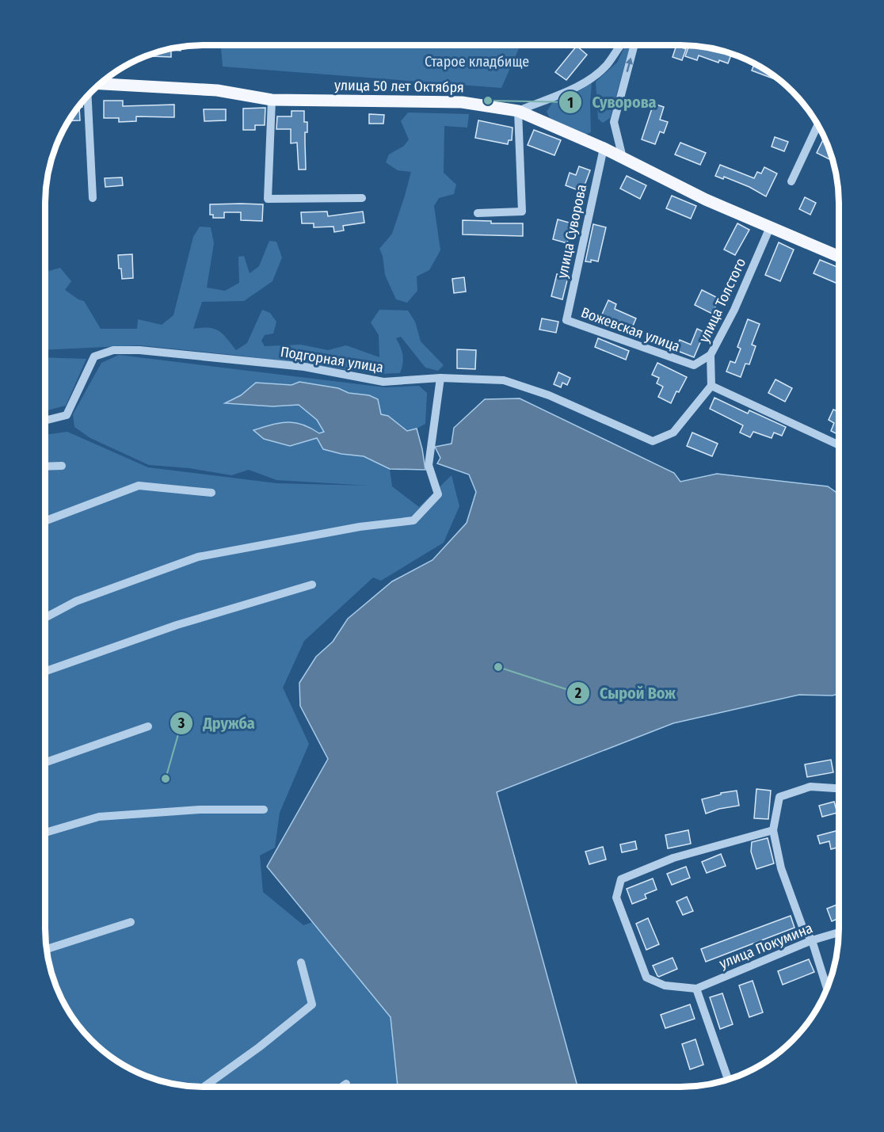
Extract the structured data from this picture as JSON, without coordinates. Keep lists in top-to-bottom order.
{
  "streets": {
    "main road": ["улица 50 лет Октября"],
    "street": [
      "улица Суворова",
      "улица Толстого",
      "Вожевская улица",
      "Подгорная улица",
      "улица Покумина"
    ]
  },
  "crossings": [
    ["улица 50 лет Октября", "улица Суворова"],
    ["улица 50 лет Октября", "улица Толстого"],
    ["улица Суворова", "Вожевская улица"],
    ["улица Толстого", "Вожевская улица"],
    ["улица Толстого", "Подгорная улица"]
  ],
  "parks": ["Старое кладбище"],
  "places": ["Суворова", "Сырой Вож", "Дружба"]
}
